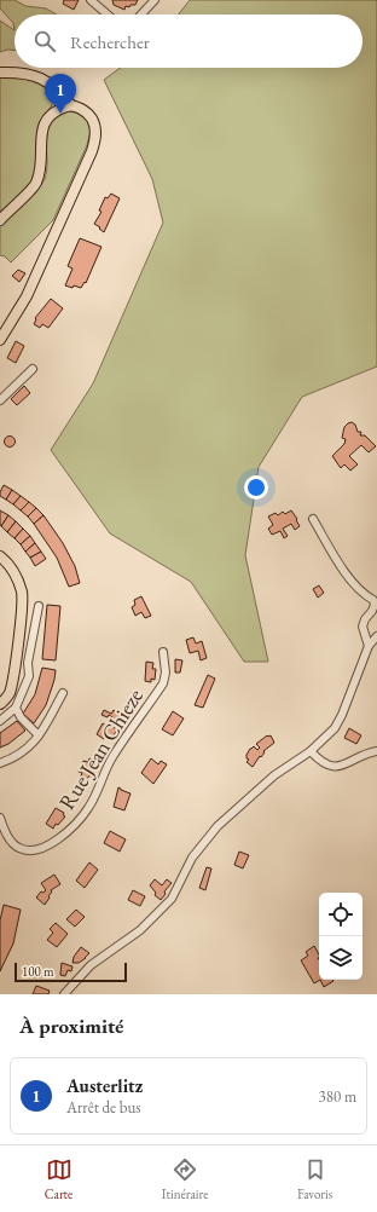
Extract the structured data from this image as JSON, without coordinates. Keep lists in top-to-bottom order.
{
  "streets": {
    "street": ["Rue Jean Chieze"]
  },
  "scale_bar": "100 m",
  "page": {
    "search": "Rechercher",
    "pins": "1",
    "scale": "100 m",
    "heading": "À proximité",
    "list": [
      {
        "mark": "1",
        "name": "Austerlitz",
        "note": "Arrêt de bus",
        "value": "380 m"
      }
    ],
    "nav": ["Carte", "Itinéraire", "Favoris"]
  }
}
